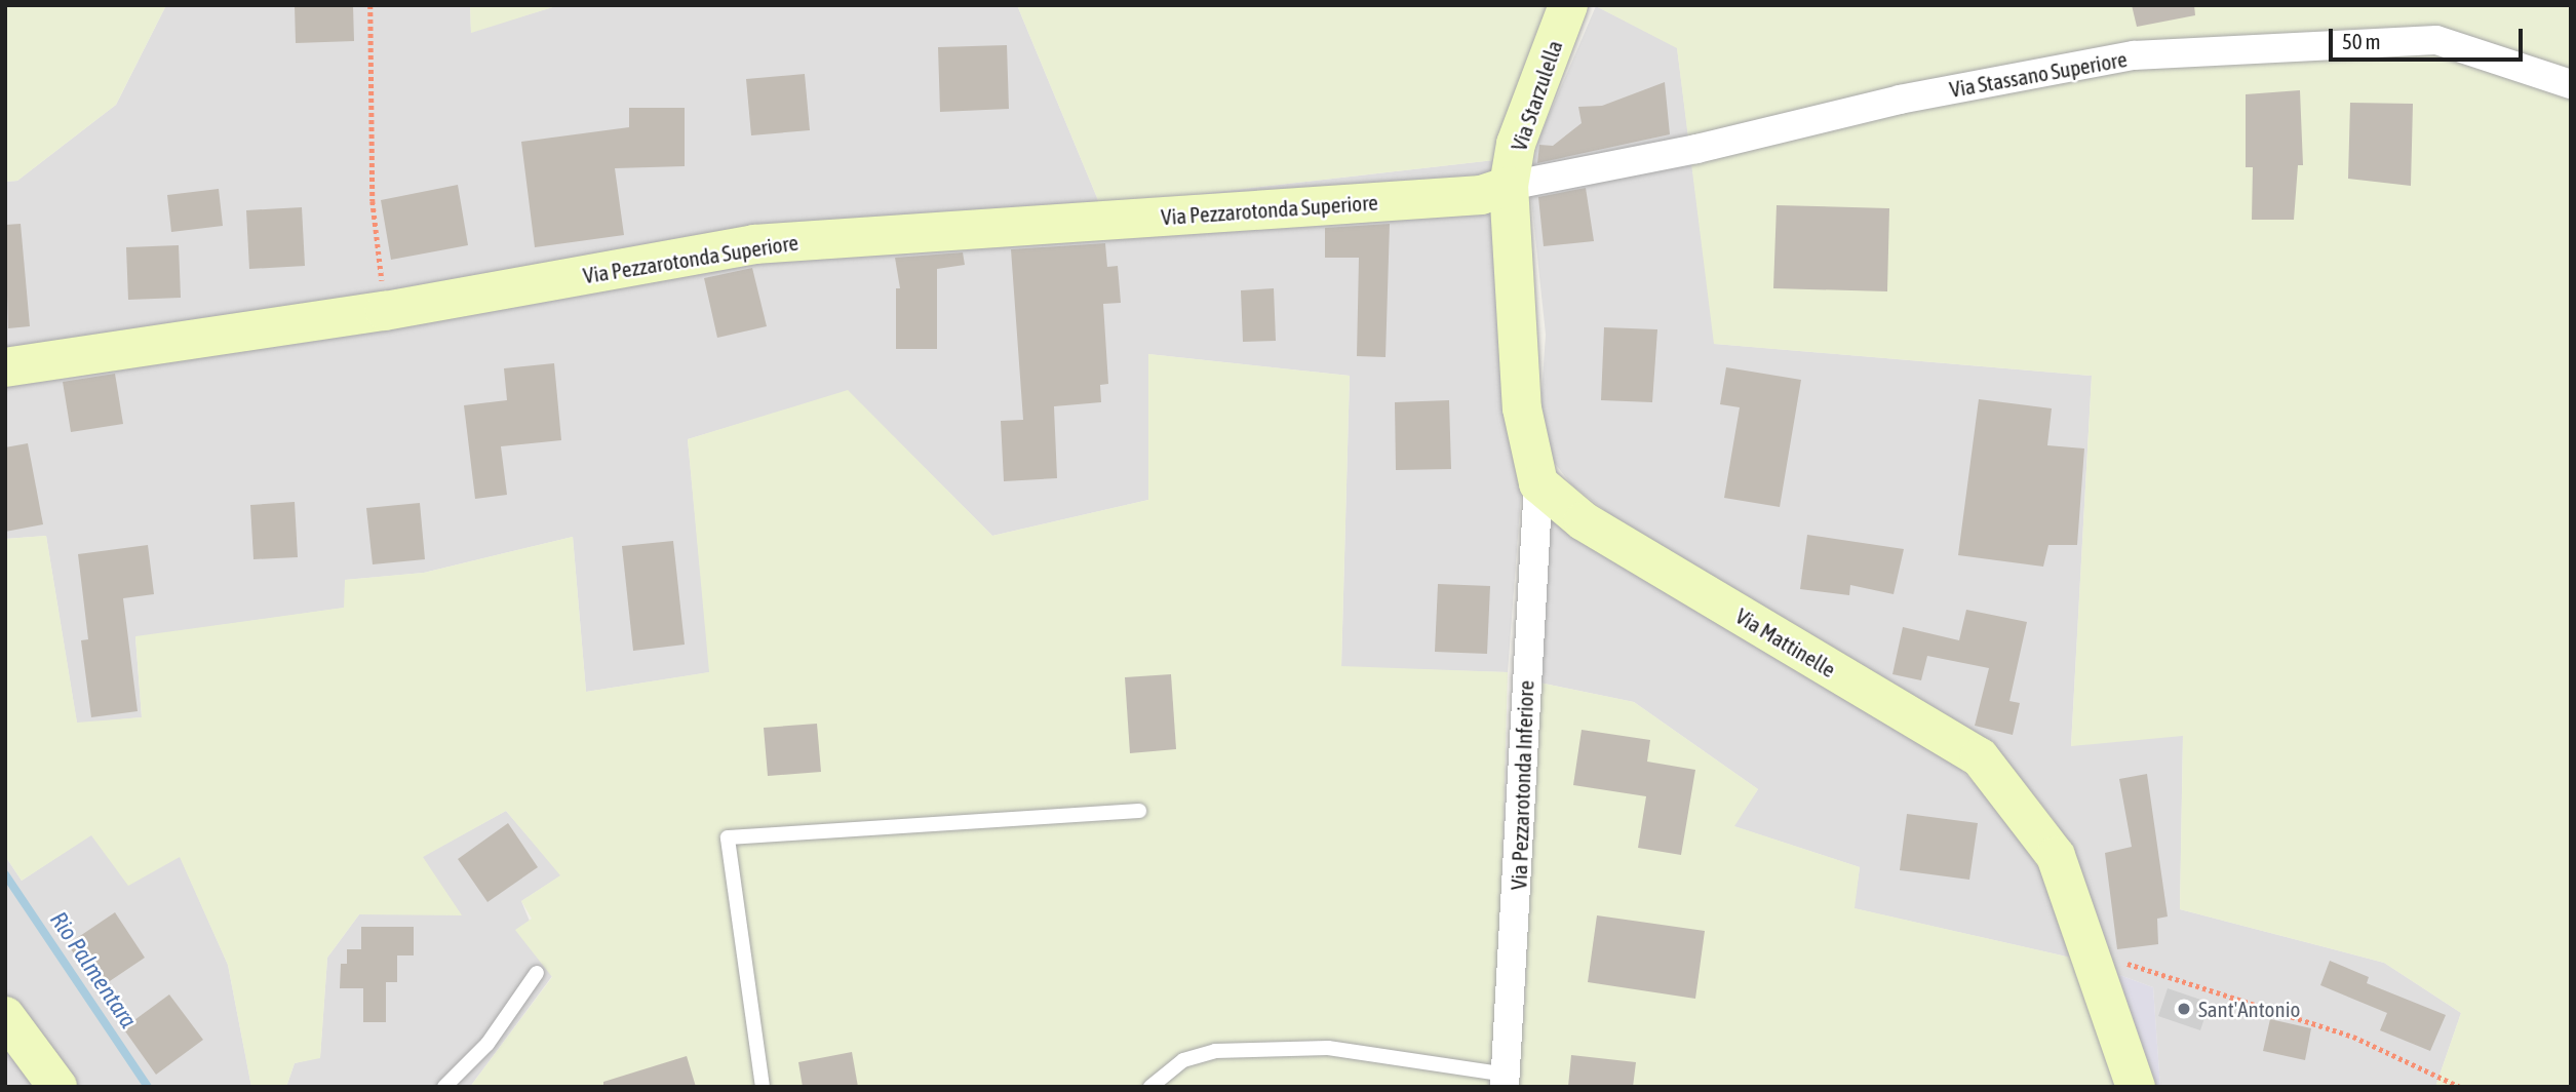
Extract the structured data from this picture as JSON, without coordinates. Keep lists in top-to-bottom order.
{
  "streets": {
    "street": [
      "Via Stassano Superiore",
      "Via Starzulella",
      "Via Pezzarotonda Superiore",
      "Via Mattinelle",
      "Via Pezzarotonda Inferiore"
    ]
  },
  "crossings": [
    ["Via Stassano Superiore", "Via Starzulella"],
    ["Via Stassano Superiore", "Via Pezzarotonda Superiore"],
    ["Via Starzulella", "Via Pezzarotonda Superiore"],
    ["Via Mattinelle", "Via Pezzarotonda Inferiore"]
  ],
  "water": ["Rio Palmentara"],
  "places": ["Sant'Antonio"],
  "scale_bar": "50 m"
}
